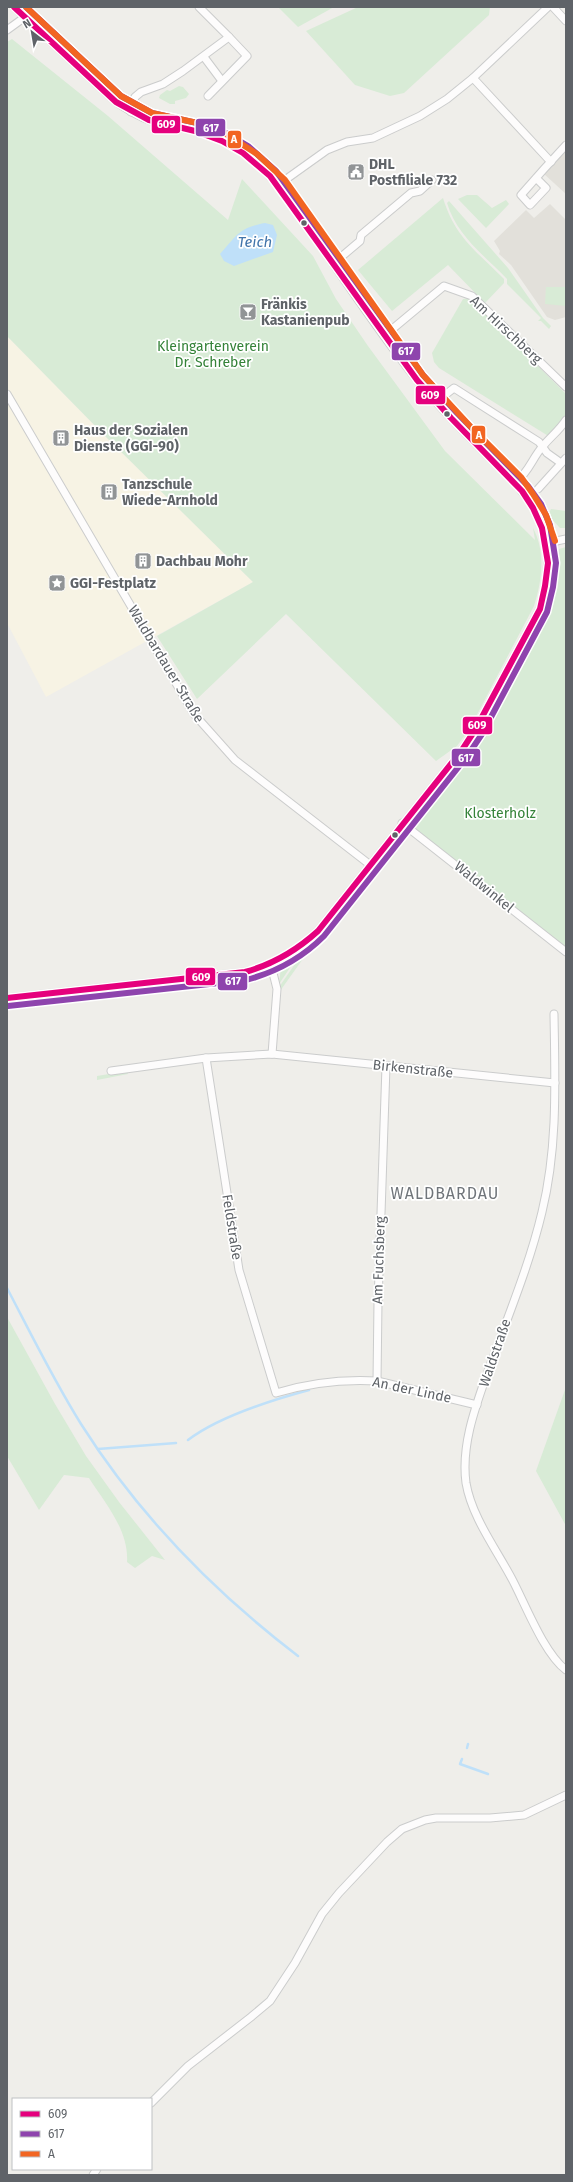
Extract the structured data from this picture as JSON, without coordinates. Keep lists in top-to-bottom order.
{
  "streets": {
    "street": [
      "Am Hirschberg",
      "Waldbardauer Straße",
      "Waldwinkel",
      "Birkenstraße",
      "Feldstraße",
      "Am Fuchsberg",
      "Waldstraße",
      "An der Linde"
    ]
  },
  "crossings": [
    ["Birkenstraße", "Feldstraße"],
    ["Birkenstraße", "Am Fuchsberg"],
    ["Birkenstraße", "Waldstraße"],
    ["Feldstraße", "An der Linde"],
    ["Am Fuchsberg", "An der Linde"],
    ["Waldstraße", "An der Linde"]
  ],
  "districts": ["WALDBARDAU"],
  "water": ["Teich"],
  "parks": ["Kleingartenverein Dr. Schreber", "Klosterholz"],
  "places": {
    "public building": ["DHL Postfiliale 732"],
    "bar": ["Fränkis Kastanienpub"],
    "building": ["Haus der Sozialen Dienste (GGI-90)", "Tanzschule Wiede-Arnhold", "Dachbau Mohr"],
    "place": ["GGI-Festplatz"]
  },
  "lines": ["transit line 609", "transit line 617", "transit line A"],
  "legend": ["609", "617", "A"],
  "north": "top left"
}
